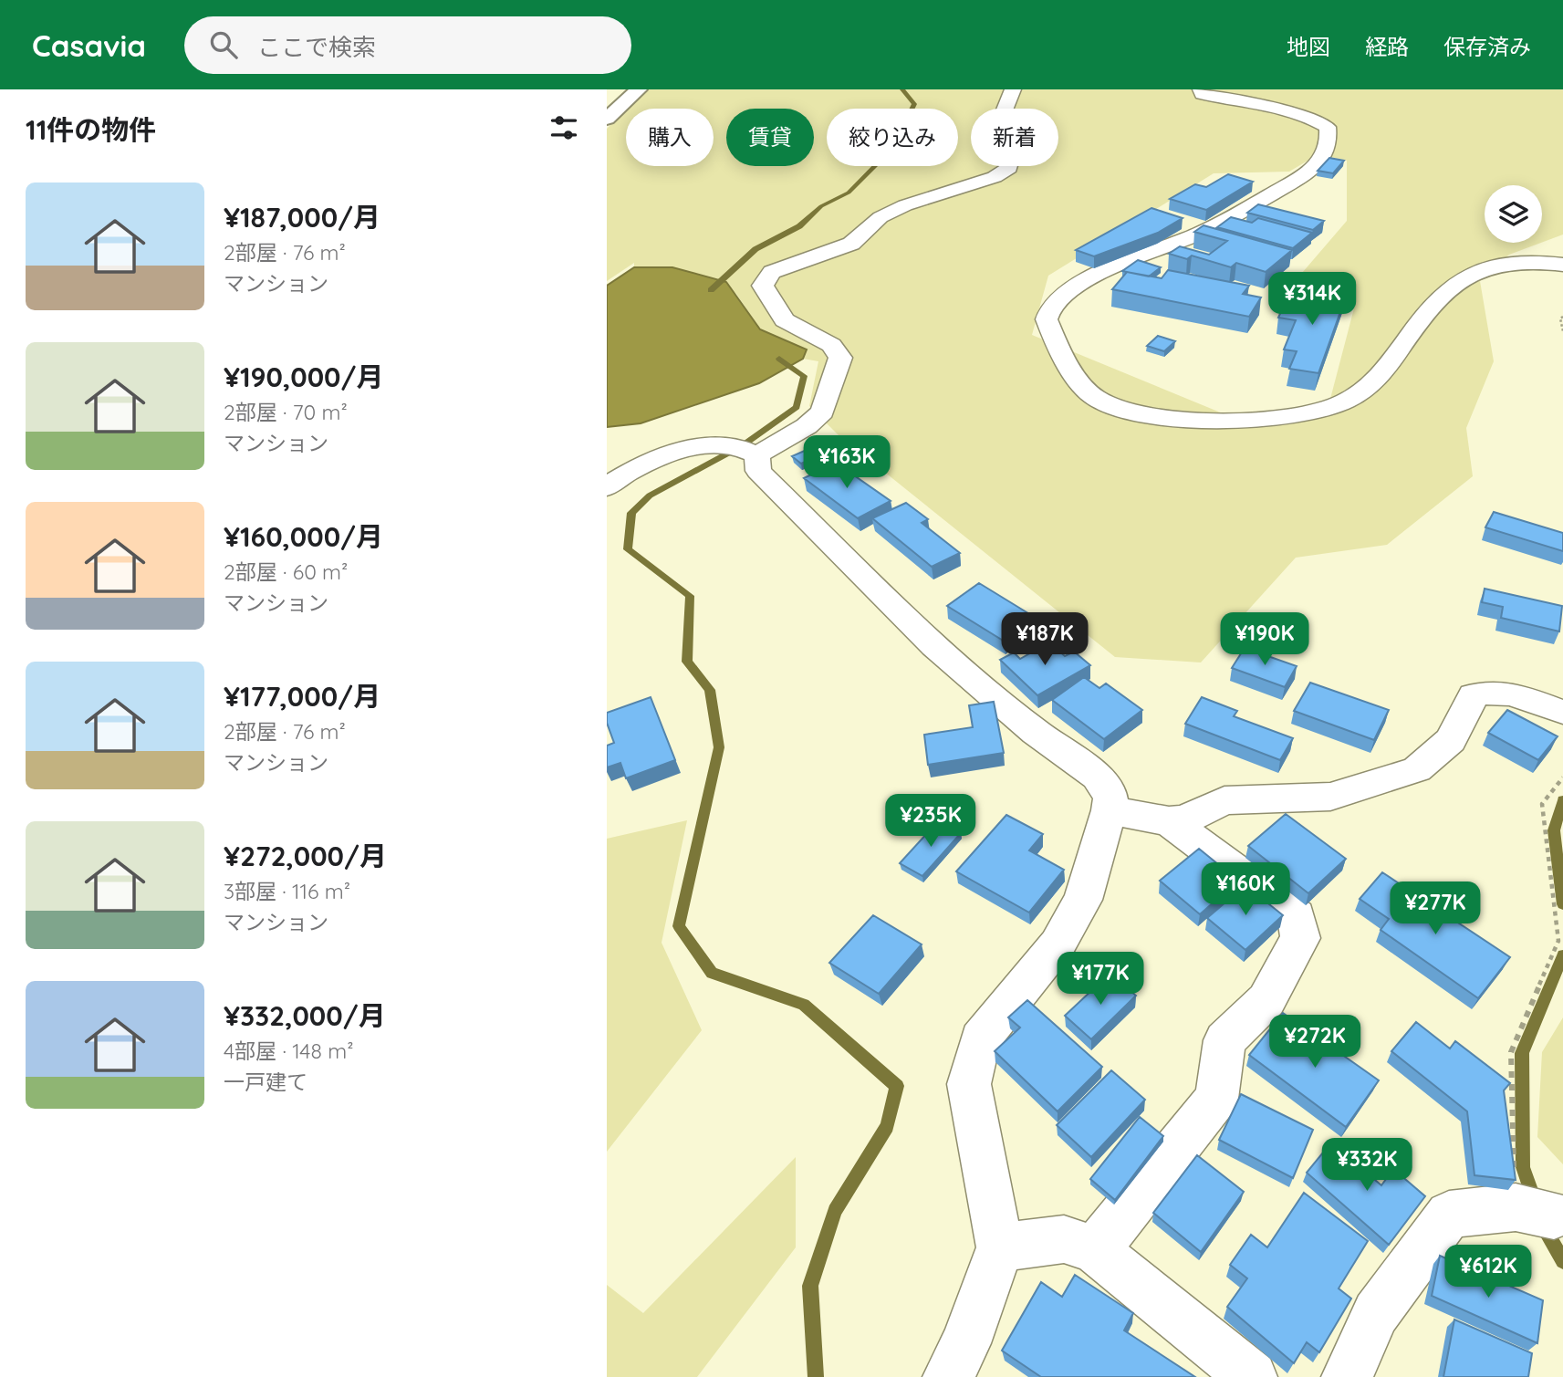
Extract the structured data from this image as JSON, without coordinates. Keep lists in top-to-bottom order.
{
  "page": {
    "header": "Casavia",
    "search": "ここで検索",
    "nav": ["地図", "経路", "保存済み"],
    "heading": "11件の物件",
    "chip": [
      "購入",
      "賃貸",
      "絞り込み",
      "新着"
    ],
    "list": [
      {
        "name": "¥187,000/月",
        "note": "2部屋 · 76 m² · マンション"
      },
      {
        "name": "¥190,000/月",
        "note": "2部屋 · 70 m² · マンション"
      },
      {
        "name": "¥160,000/月",
        "note": "2部屋 · 60 m² · マンション"
      },
      {
        "name": "¥177,000/月",
        "note": "2部屋 · 76 m² · マンション"
      },
      {
        "name": "¥272,000/月",
        "note": "3部屋 · 116 m² · マンション"
      },
      {
        "name": "¥332,000/月",
        "note": "4部屋 · 148 m² · 一戸建て"
      }
    ],
    "price": [
      "¥314K",
      "¥163K",
      "¥187K",
      "¥190K",
      "¥235K",
      "¥160K",
      "¥277K",
      "¥177K",
      "¥272K",
      "¥332K",
      "¥612K"
    ]
  }
}
